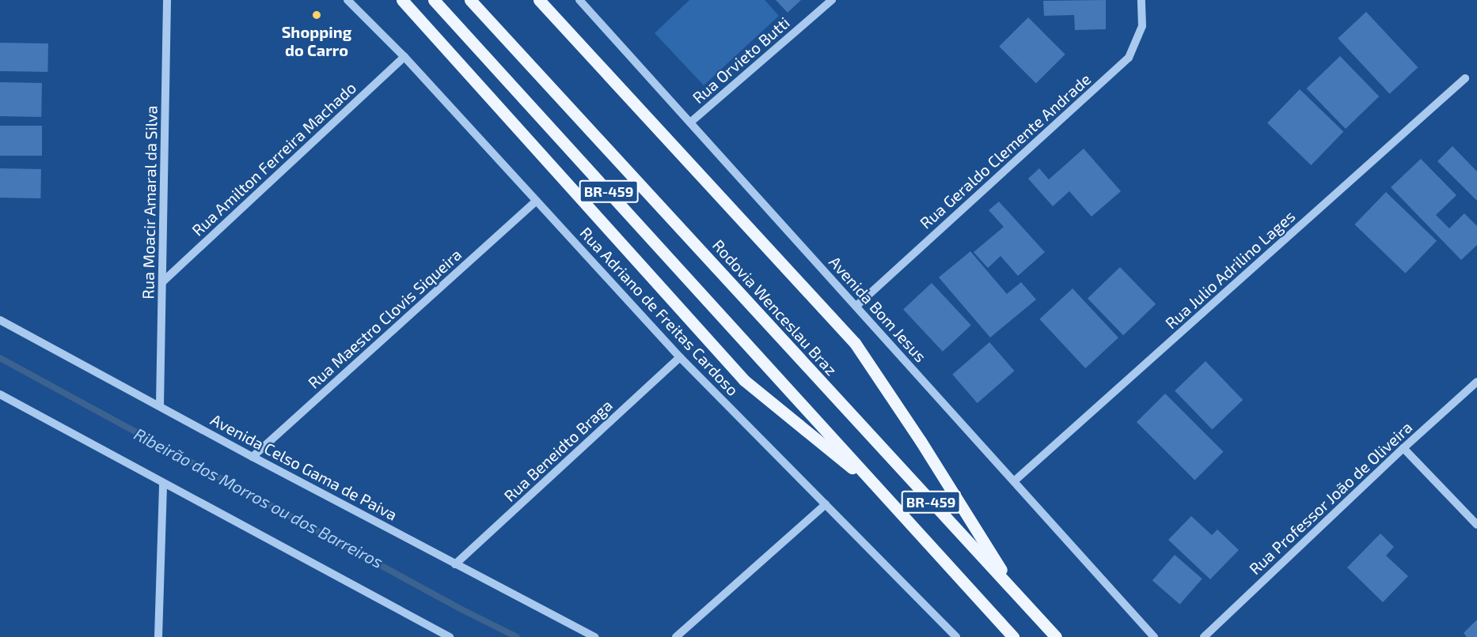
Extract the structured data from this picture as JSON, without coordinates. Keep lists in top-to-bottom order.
{
  "streets": {
    "main road": ["BR-459", "Rodovia Wenceslau Braz"],
    "street": [
      "Rua Orvieto Butti",
      "Rua Geraldo Clemente Andrade",
      "Rua Amilton Ferreira Machado",
      "Rua Moacir Amaral da Silva",
      "Rua Julio Adrilino Lages",
      "Avenida Bom Jesus",
      "Rua Adriano de Freitas Cardoso",
      "Rua Maestro Clovis Siqueira",
      "Rua Beneidto Braga",
      "Avenida Celso Gama de Paiva",
      "Rua Professor João de Oliveira"
    ]
  },
  "crossings": [
    ["Rua Orvieto Butti", "Avenida Bom Jesus"],
    ["Rua Geraldo Clemente Andrade", "Avenida Bom Jesus"],
    ["Rua Amilton Ferreira Machado", "Rua Moacir Amaral da Silva"],
    ["Rua Amilton Ferreira Machado", "Rua Adriano de Freitas Cardoso"],
    ["Rua Moacir Amaral da Silva", "Avenida Celso Gama de Paiva"],
    ["Rua Julio Adrilino Lages", "Avenida Bom Jesus"],
    ["Rua Adriano de Freitas Cardoso", "Rua Maestro Clovis Siqueira"],
    ["Rua Adriano de Freitas Cardoso", "Rua Beneidto Braga"],
    ["Rua Maestro Clovis Siqueira", "Avenida Celso Gama de Paiva"],
    ["Rua Beneidto Braga", "Avenida Celso Gama de Paiva"]
  ],
  "water": ["Ribeirão dos Morros ou dos Barreiros"],
  "places": ["Shopping do Carro"]
}
